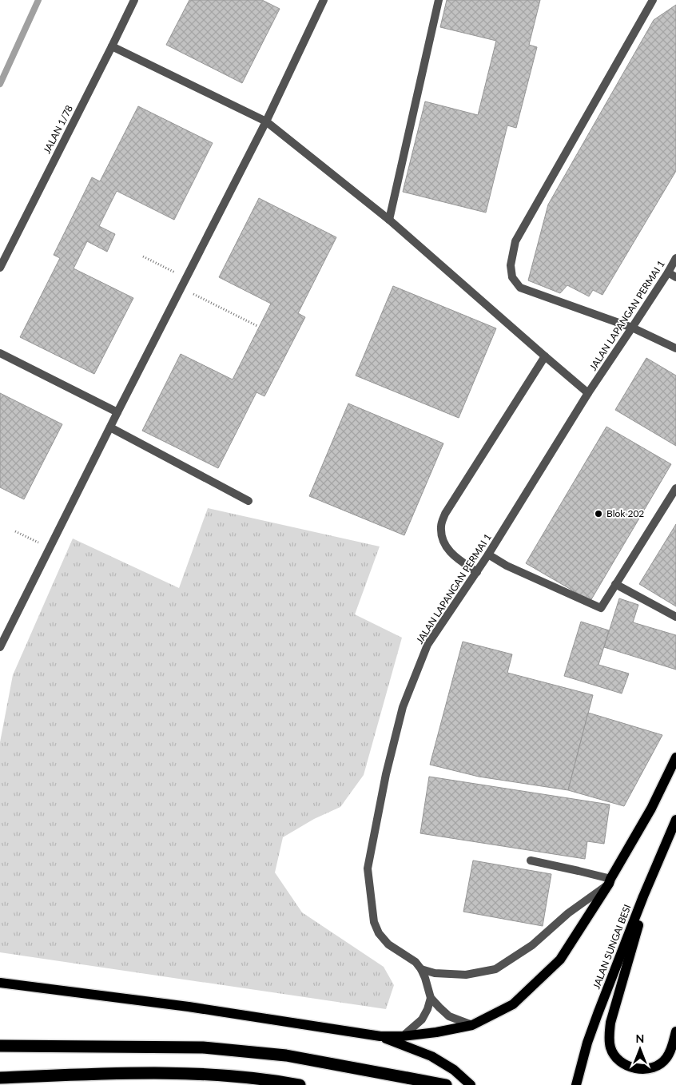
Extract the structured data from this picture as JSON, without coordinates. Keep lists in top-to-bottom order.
{
  "streets": {
    "main road": ["JALAN SUNGAI BESI"],
    "street": ["JALAN 1/78", "JALAN LAPANGAN PERMAI 1"]
  },
  "places": ["Blok 202"],
  "north": "top"
}
